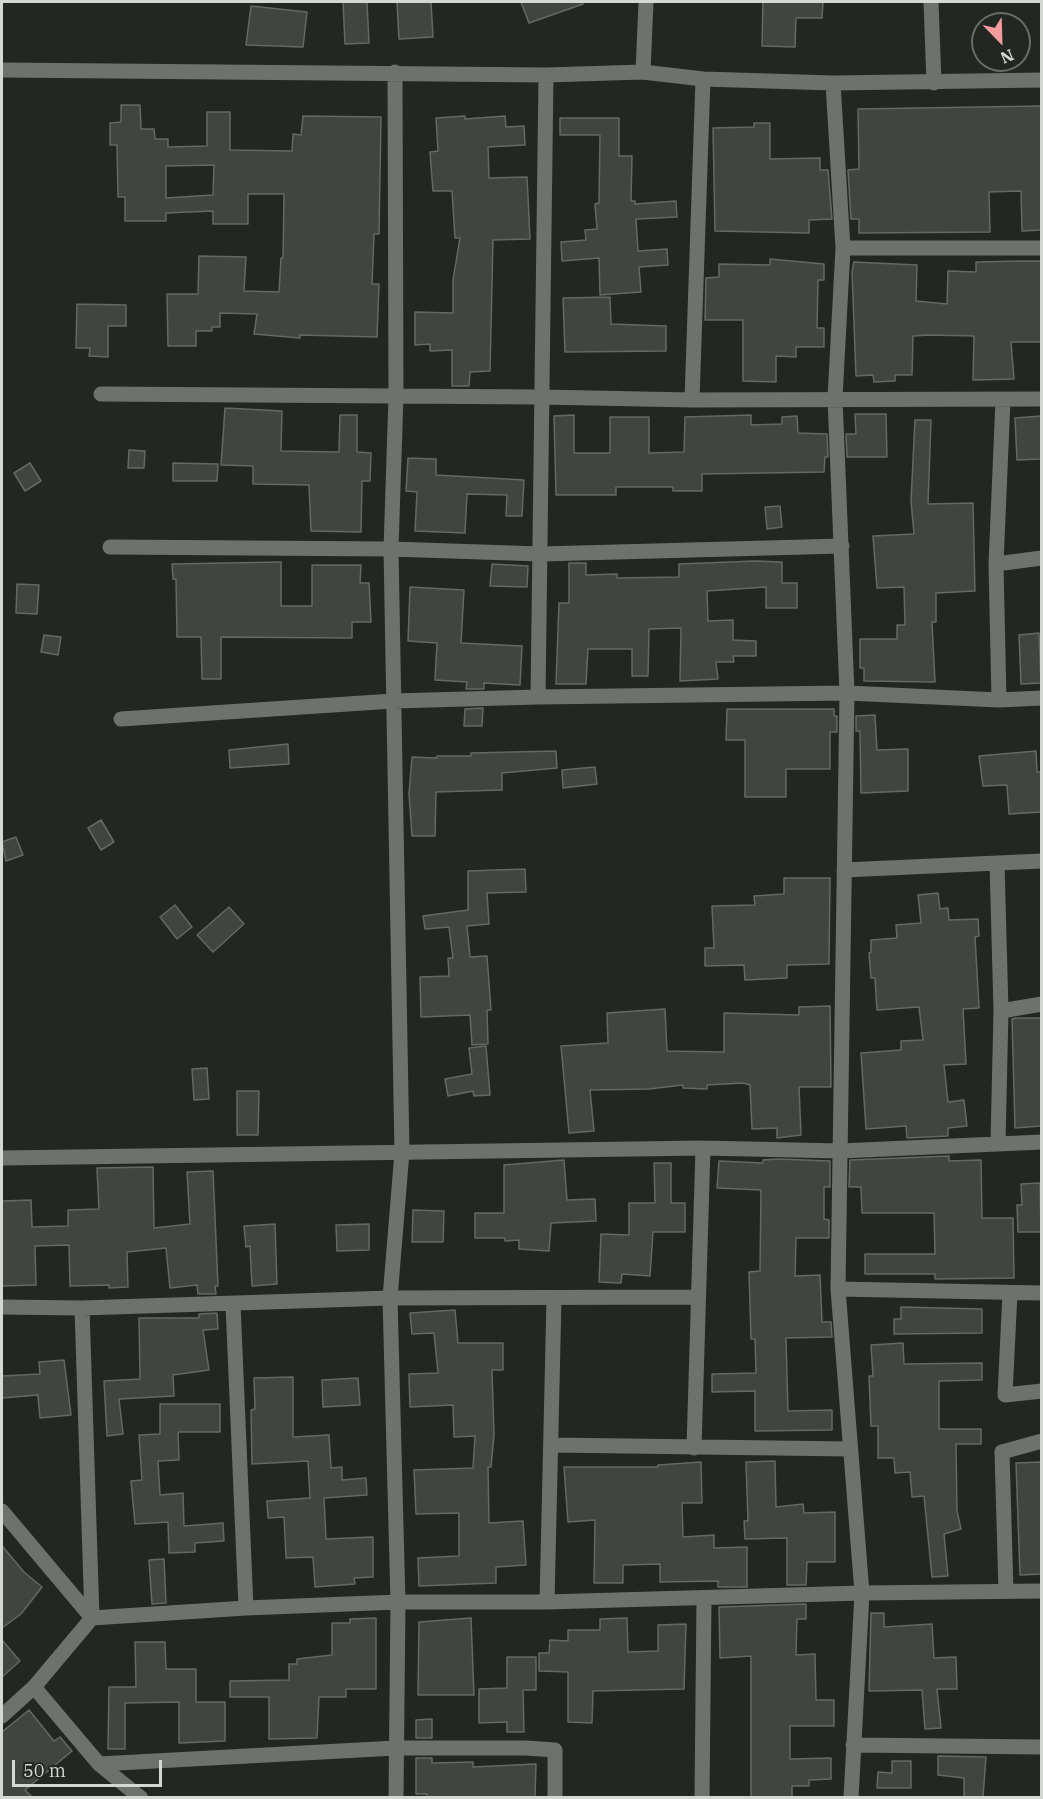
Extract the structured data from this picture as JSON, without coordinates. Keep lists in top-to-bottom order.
{
  "scale_bar": "50 m",
  "north": "bottom right"
}
